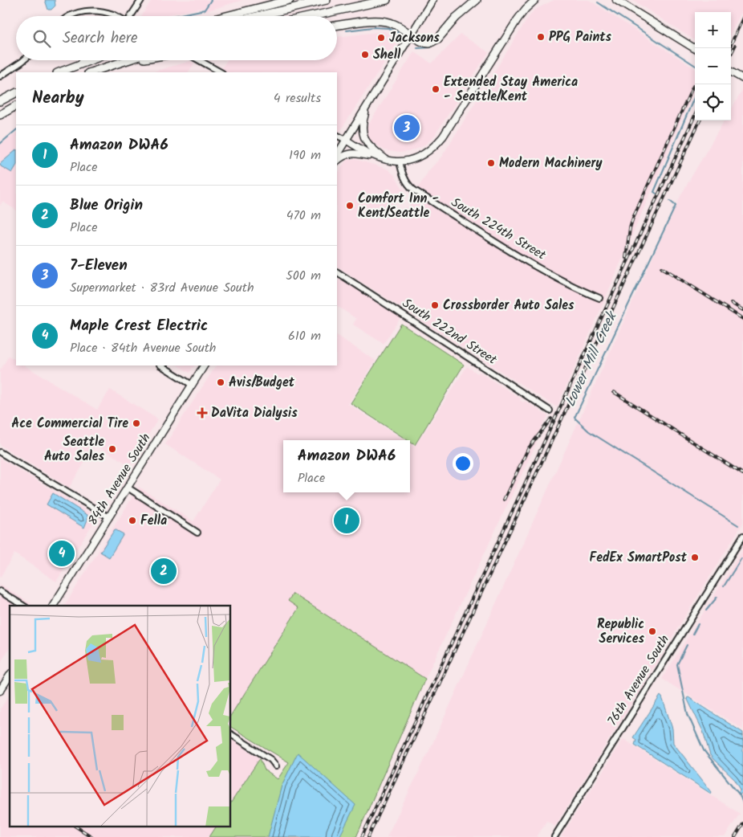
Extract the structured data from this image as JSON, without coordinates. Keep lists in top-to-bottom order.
{
  "streets": {
    "main road": ["84th Avenue South"],
    "street": ["South 224th Street", "South 222nd Street", "76th Avenue South"]
  },
  "water": ["Lower Mill Creek"],
  "places": {
    "other": [
      "PPG Paints",
      "Jacksons",
      "Shell",
      "Extended Stay America - Seattle/Kent",
      "Modern Machinery",
      "Comfort Inn - Kent/Seattle",
      "Crossborder Auto Sales",
      "Avis/Budget",
      "Ace Commercial Tire",
      "Seattle Auto Sales",
      "Fella",
      "FedEx SmartPost",
      "Republic Services"
    ],
    "health": ["DaVita Dialysis"]
  },
  "page": {
    "map_buttons": ["+", "−"],
    "search": "Search here",
    "heading": ["Nearby", "4 results"],
    "pins": [
      "3",
      "1",
      "4",
      "2"
    ],
    "list": [
      {
        "mark": "1",
        "name": "Amazon DWA6",
        "note": "Place",
        "value": "190 m"
      },
      {
        "mark": "2",
        "name": "Blue Origin",
        "note": "Place",
        "value": "470 m"
      },
      {
        "mark": "3",
        "name": "7-Eleven",
        "note": "Supermarket · 83rd Avenue South",
        "value": "500 m"
      },
      {
        "mark": "4",
        "name": "Maple Crest Electric",
        "note": "Place · 84th Avenue South",
        "value": "610 m"
      }
    ],
    "popup": ["Amazon DWA6", "Place"]
  }
}
